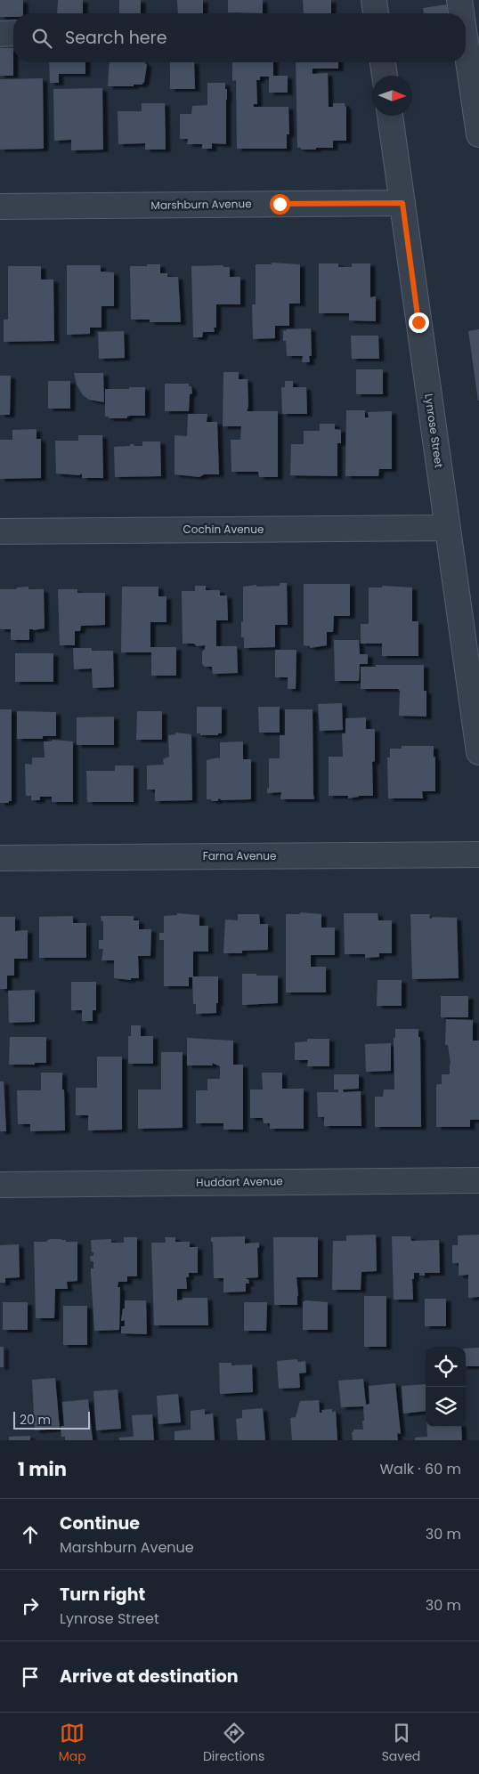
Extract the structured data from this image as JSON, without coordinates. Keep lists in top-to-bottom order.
{
  "streets": {
    "street": [
      "Marshburn Avenue",
      "Lynrose Street",
      "Cochin Avenue",
      "Farna Avenue",
      "Huddart Avenue"
    ]
  },
  "crossings": [
    ["Marshburn Avenue", "Lynrose Street"],
    ["Lynrose Street", "Cochin Avenue"]
  ],
  "scale_bar": "20 m",
  "north": "right",
  "page": {
    "search": "Search here",
    "scale": "20 m",
    "heading": ["1 min", "Walk · 60 m"],
    "list": [
      ["Continue", "Marshburn Avenue", "30 m"],
      ["Turn right", "Lynrose Street", "30 m"],
      "Arrive at destination"
    ],
    "nav": ["Map", "Directions", "Saved"]
  }
}
